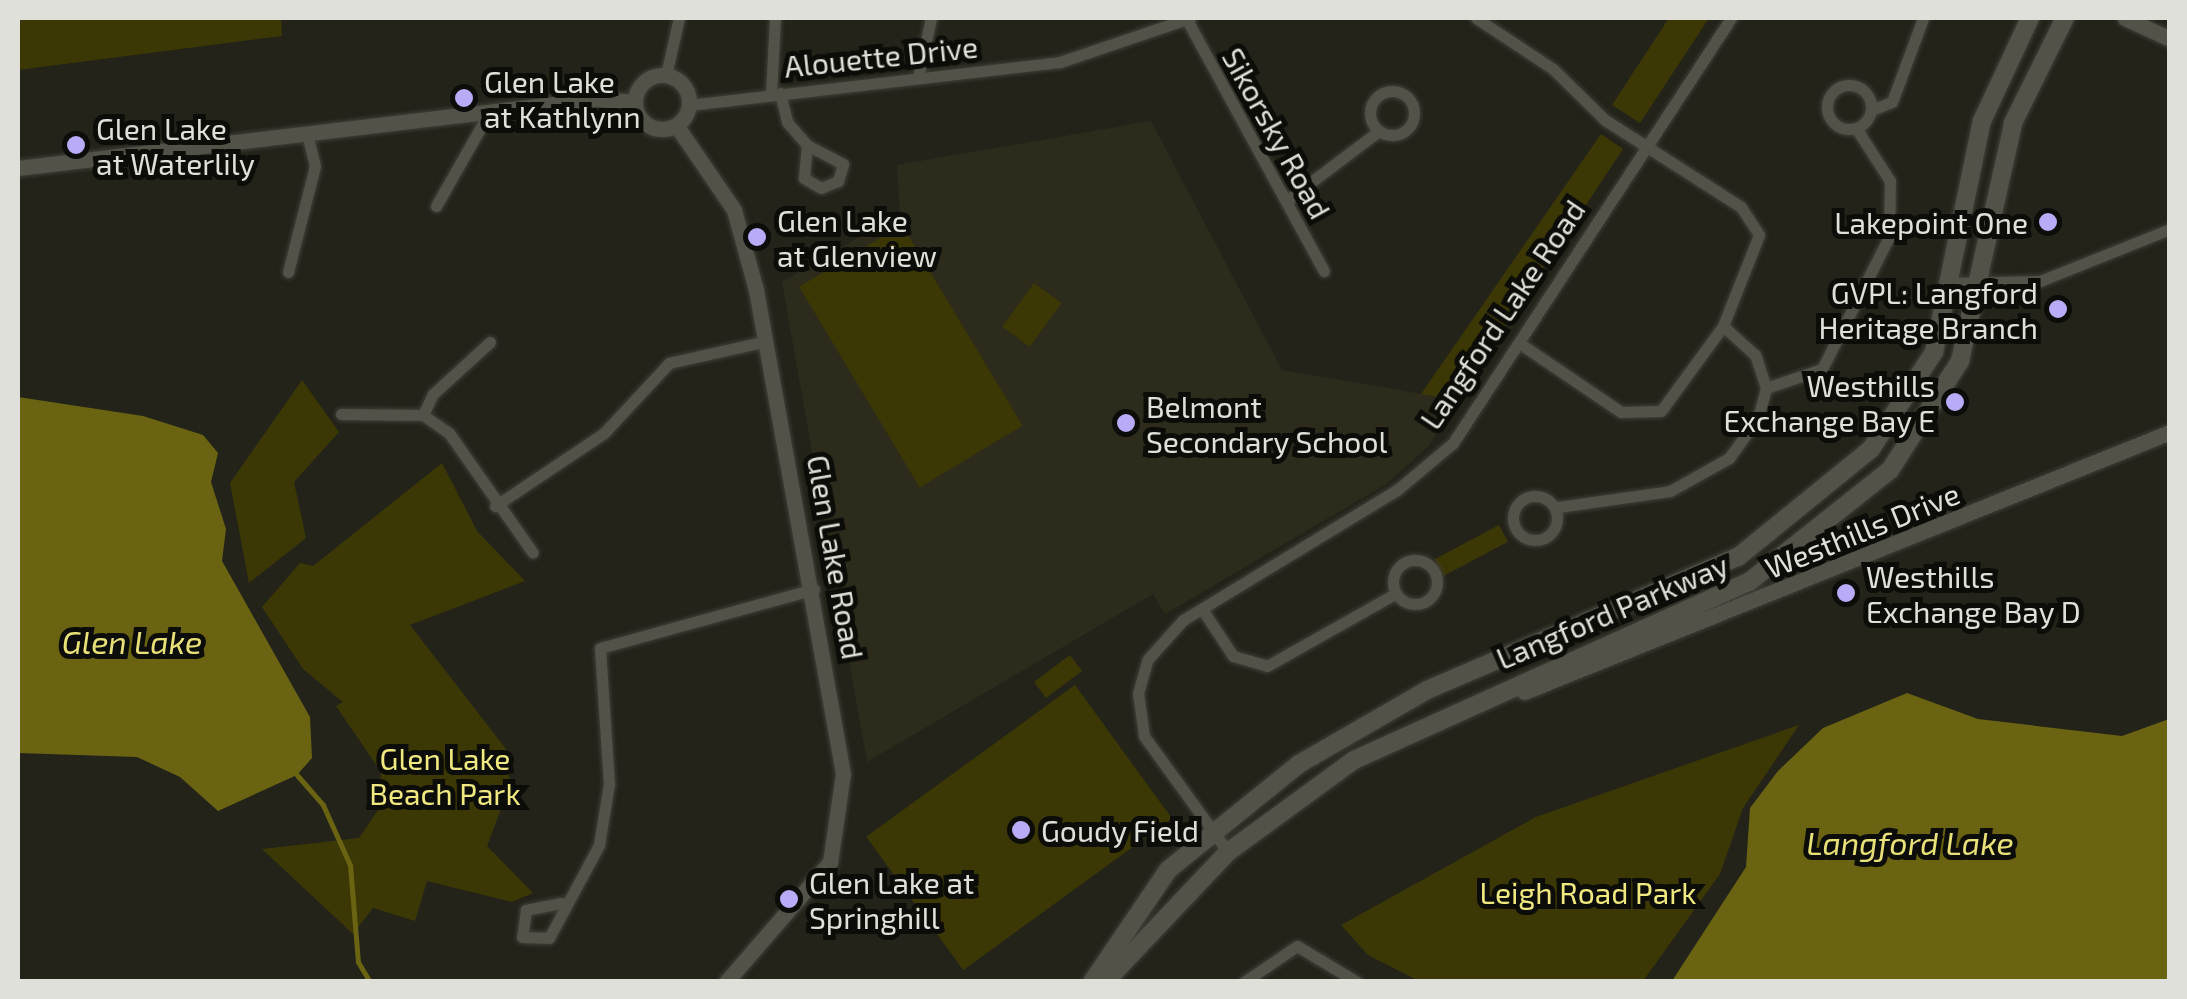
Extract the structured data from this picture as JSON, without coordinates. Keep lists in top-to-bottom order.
{
  "streets": {
    "main road": ["Langford Parkway"],
    "street": [
      "Alouette Drive",
      "Sikorsky Road",
      "Langford Lake Road",
      "Westhills Drive",
      "Glen Lake Road"
    ]
  },
  "crossings": [
    ["Alouette Drive", "Sikorsky Road"],
    ["Alouette Drive", "Glen Lake Road"],
    ["Langford Lake Road", "Langford Parkway"],
    ["Westhills Drive", "Langford Parkway"]
  ],
  "water": ["Glen Lake", "Langford Lake"],
  "parks": ["Glen Lake Beach Park", "Leigh Road Park"],
  "places": [
    "Glen Lake at Kathlynn",
    "Glen Lake at Waterlily",
    "Lakepoint One",
    "Glen Lake at Glenview",
    "GVPL: Langford Heritage Branch",
    "Westhills Exchange Bay E",
    "Belmont Secondary School",
    "Westhills Exchange Bay D",
    "Goudy Field",
    "Glen Lake at Springhill"
  ]
}
